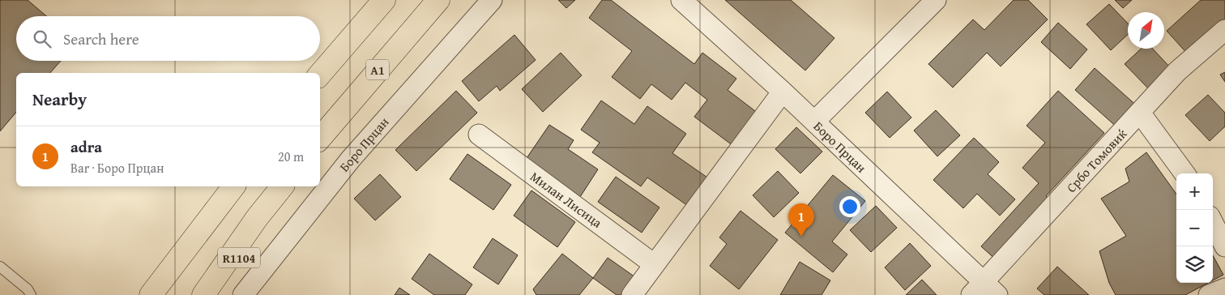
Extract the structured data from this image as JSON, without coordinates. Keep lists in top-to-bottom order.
{
  "streets": {
    "highway": ["A1", "R1104"],
    "street": ["Боро Прцан", "Србо Томовиќ", "Милан Лисица"]
  },
  "crossings": [
    ["Боро Прцан", "Србо Томовиќ"]
  ],
  "north": "top right",
  "page": {
    "search": "Search here",
    "heading": "Nearby",
    "list": [
      {
        "mark": "1",
        "name": "adra",
        "note": "Bar · Боро Прцан",
        "value": "20 m"
      }
    ],
    "map_buttons": ["+", "−"],
    "pins": "1"
  }
}
